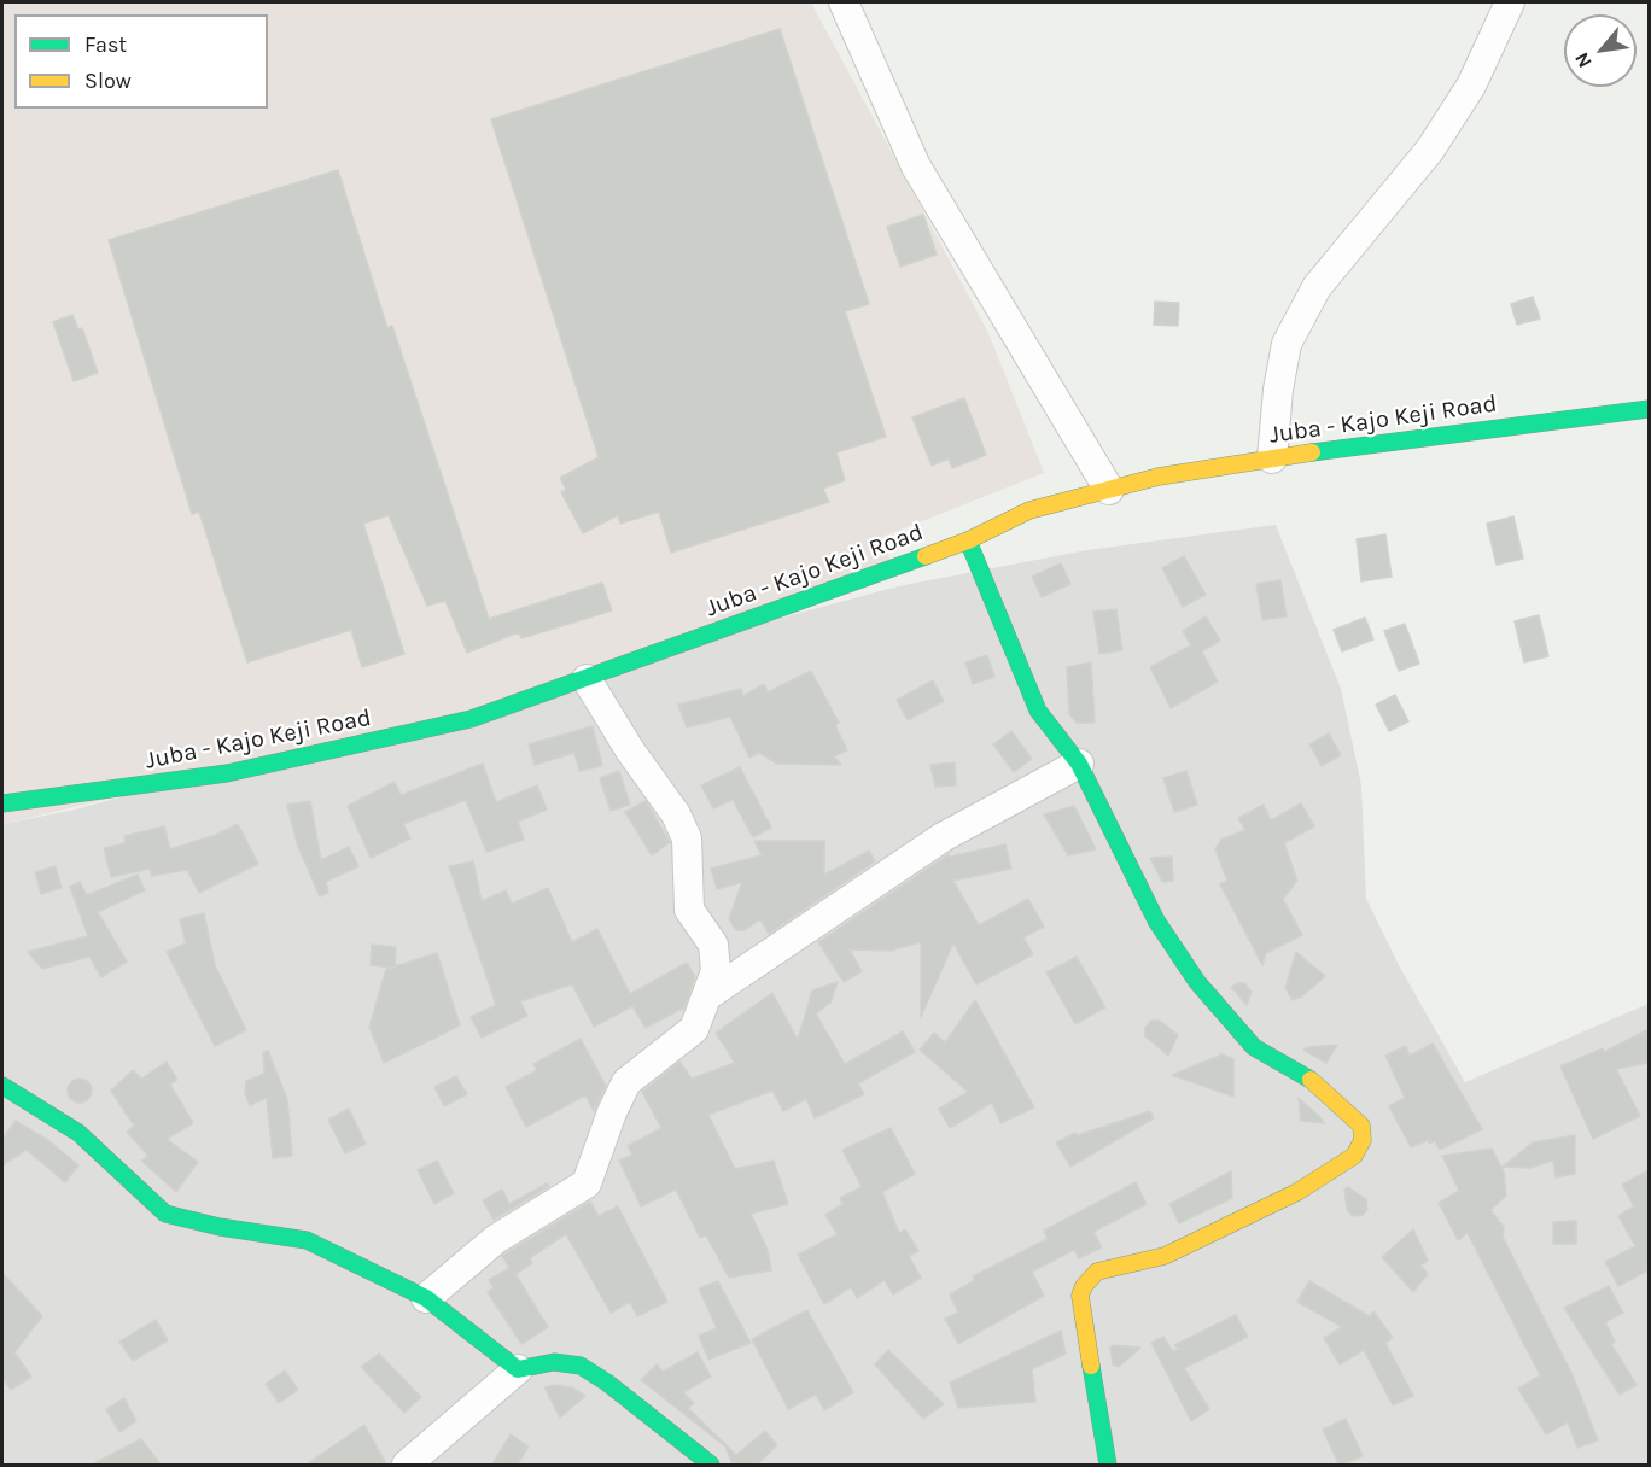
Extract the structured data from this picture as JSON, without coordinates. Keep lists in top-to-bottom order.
{
  "streets": {
    "street": ["Juba - Kajo Keji Road"]
  },
  "legend": ["Fast", "Slow"],
  "north": "bottom left"
}
